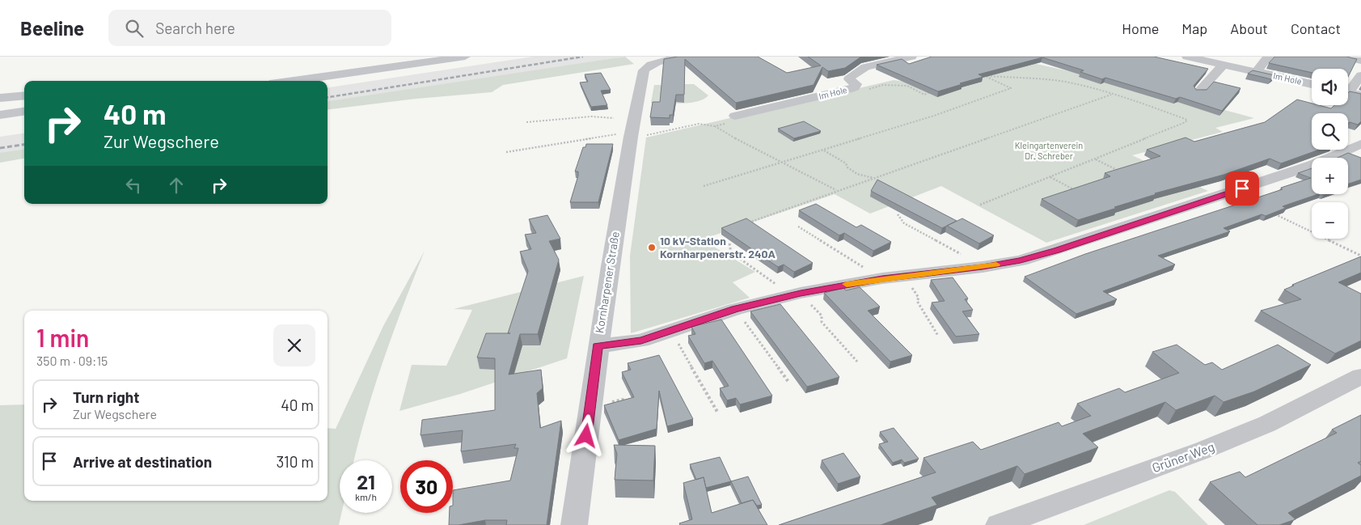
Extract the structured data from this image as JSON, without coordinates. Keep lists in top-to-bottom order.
{
  "streets": {
    "street": ["Im Hole", "Kornharpener Straße", "Grüner Weg"]
  },
  "parks": ["Kleingartenverein Dr. Schreber"],
  "places": ["10 kV-Station Kornharpenerstr. 240A"],
  "page": {
    "header": "Beeline",
    "search": "Search here",
    "nav": [
      "Home",
      "Map",
      "About",
      "Contact"
    ],
    "map_buttons": ["+", "−"],
    "turn": ["40 m", "Zur Wegschere"],
    "heading": ["1 min", "350 m · 09:15"],
    "list": [
      {
        "name": "Turn right",
        "note": "Zur Wegschere",
        "value": "40 m"
      },
      {
        "name": "Arrive at destination",
        "value": "310 m"
      }
    ],
    "speed": "21 km/h",
    "limit": "30"
  }
}
